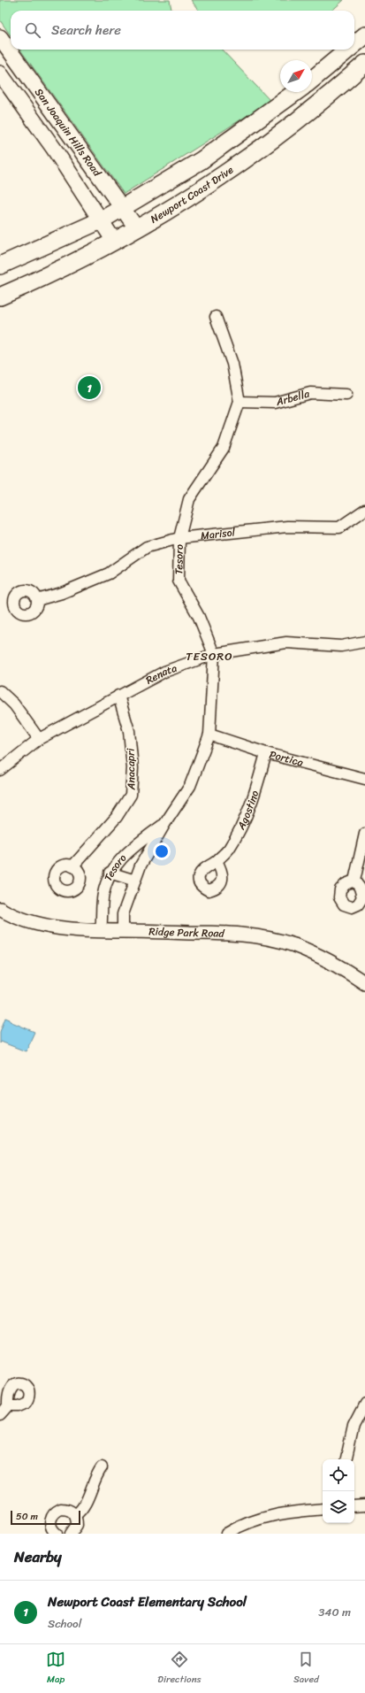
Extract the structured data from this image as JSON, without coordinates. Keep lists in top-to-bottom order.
{
  "streets": {
    "main road": ["San Joaquin Hills Road", "Newport Coast Drive"],
    "street": [
      "Arbella",
      "Marisol",
      "Tesoro",
      "Renata",
      "Portica",
      "Anacapri",
      "Agostino",
      "Ridge Park Road"
    ]
  },
  "crossings": [
    ["San Joaquin Hills Road", "Newport Coast Drive"],
    ["Arbella", "Tesoro"],
    ["Marisol", "Tesoro"],
    ["Tesoro", "Renata"],
    ["Tesoro", "Portica"],
    ["Tesoro", "Ridge Park Road"],
    ["Renata", "Anacapri"],
    ["Portica", "Agostino"]
  ],
  "districts": ["TESORO"],
  "scale_bar": "50 m",
  "north": "top right",
  "page": {
    "search": "Search here",
    "pins": "1",
    "scale": "50 m",
    "heading": "Nearby",
    "list": [
      {
        "mark": "1",
        "name": "Newport Coast Elementary School",
        "note": "School",
        "value": "340 m"
      }
    ],
    "nav": ["Map", "Directions", "Saved"]
  }
}
